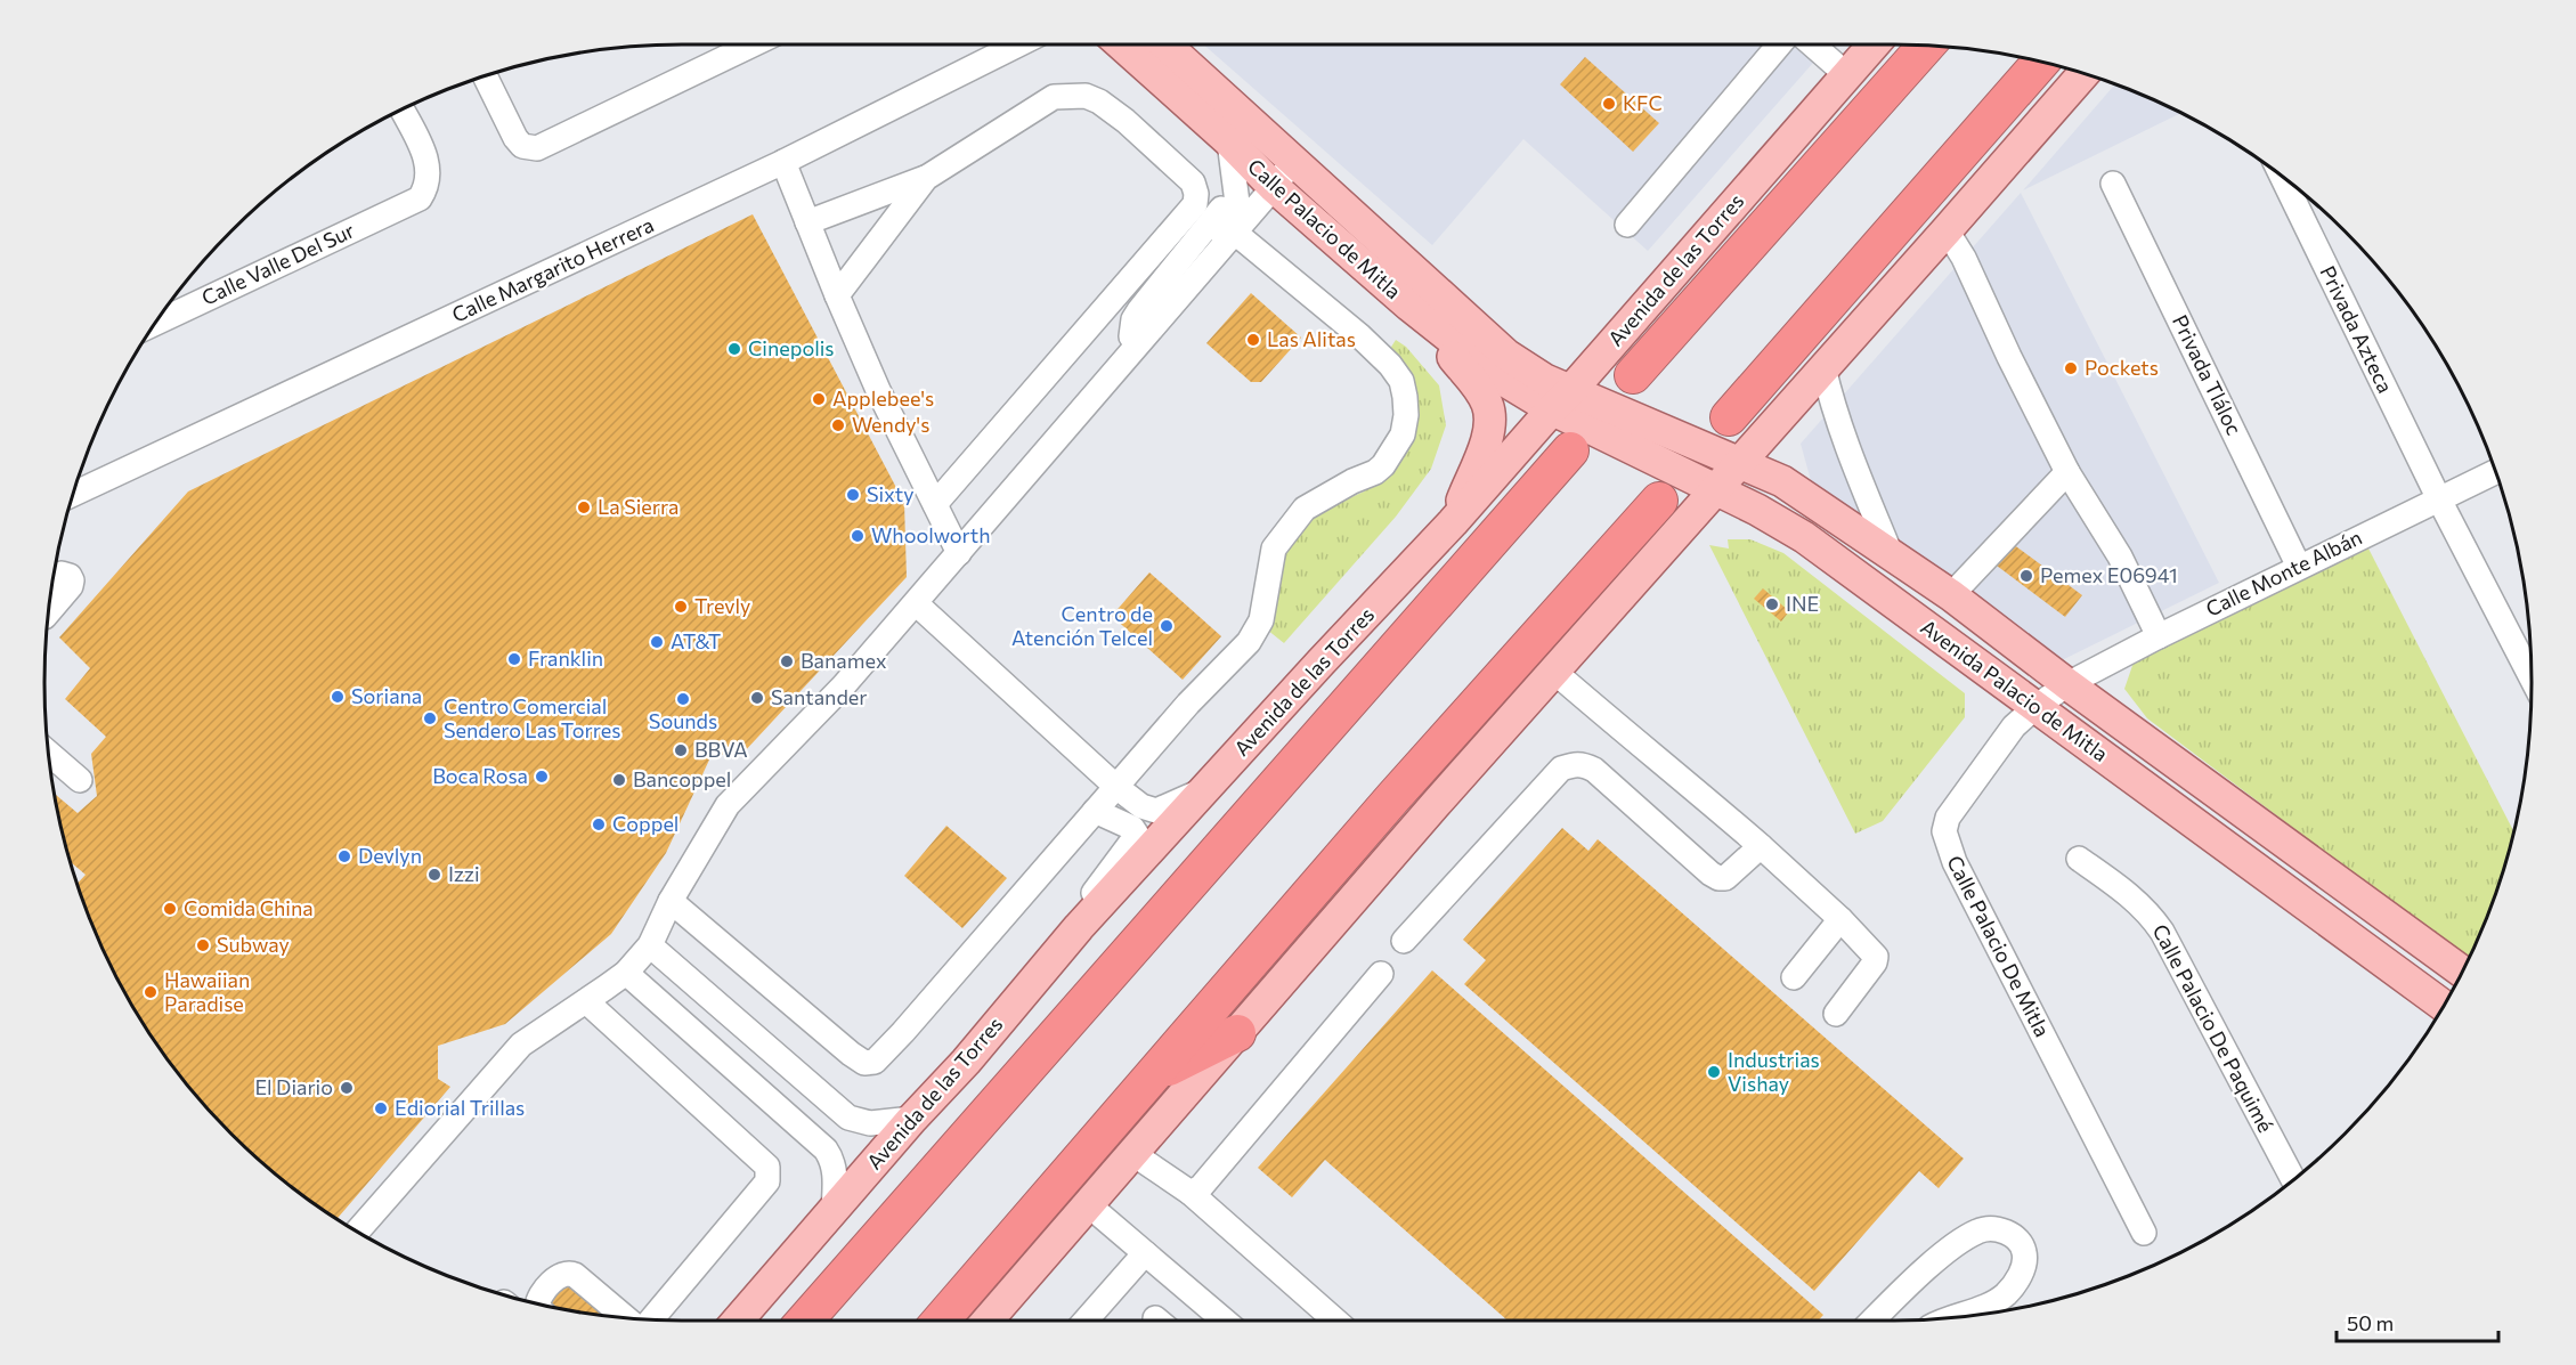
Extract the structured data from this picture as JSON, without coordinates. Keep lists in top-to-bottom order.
{
  "streets": {
    "highway": ["Avenida de las Torres"],
    "main road": ["Calle Palacio de Mitla", "Avenida Palacio de Mitla"],
    "street": [
      "Calle Valle Del Sur",
      "Calle Margarito Herrera",
      "Privada Azteca",
      "Privada Tláloc",
      "Calle Monte Albán",
      "Calle Palacio De Mitla",
      "Calle Palacio De Paquimé"
    ]
  },
  "crossings": [
    ["Calle Palacio de Mitla", "Avenida de las Torres"],
    ["Calle Palacio de Mitla", "Avenida Palacio de Mitla"],
    ["Avenida de las Torres", "Avenida Palacio de Mitla"],
    ["Privada Azteca", "Calle Monte Albán"],
    ["Privada Tláloc", "Calle Monte Albán"],
    ["Calle Monte Albán", "Avenida Palacio de Mitla"],
    ["Calle Monte Albán", "Calle Palacio De Mitla"],
    ["Avenida Palacio de Mitla", "Calle Palacio De Mitla"]
  ],
  "places": [
    "KFC",
    "Las Alitas",
    "Cinepolis",
    "Pockets",
    "Applebee's",
    "Wendy's",
    "Sixty",
    "La Sierra",
    "Whoolworth",
    "Pemex E06941",
    "INE",
    "Trevly",
    "Centro de Atención Telcel",
    "AT&T",
    "Franklin",
    "Banamex",
    "Soriana",
    "Santander",
    "Sounds",
    "Centro Comercial Sendero Las Torres",
    "BBVA",
    "Boca Rosa",
    "Bancoppel",
    "Coppel",
    "Devlyn",
    "Izzi",
    "Comida China",
    "Subway",
    "Hawaiian Paradise",
    "Industrias Vishay",
    "El Diario",
    "Ediorial Trillas"
  ],
  "scale_bar": "50 m"
}
